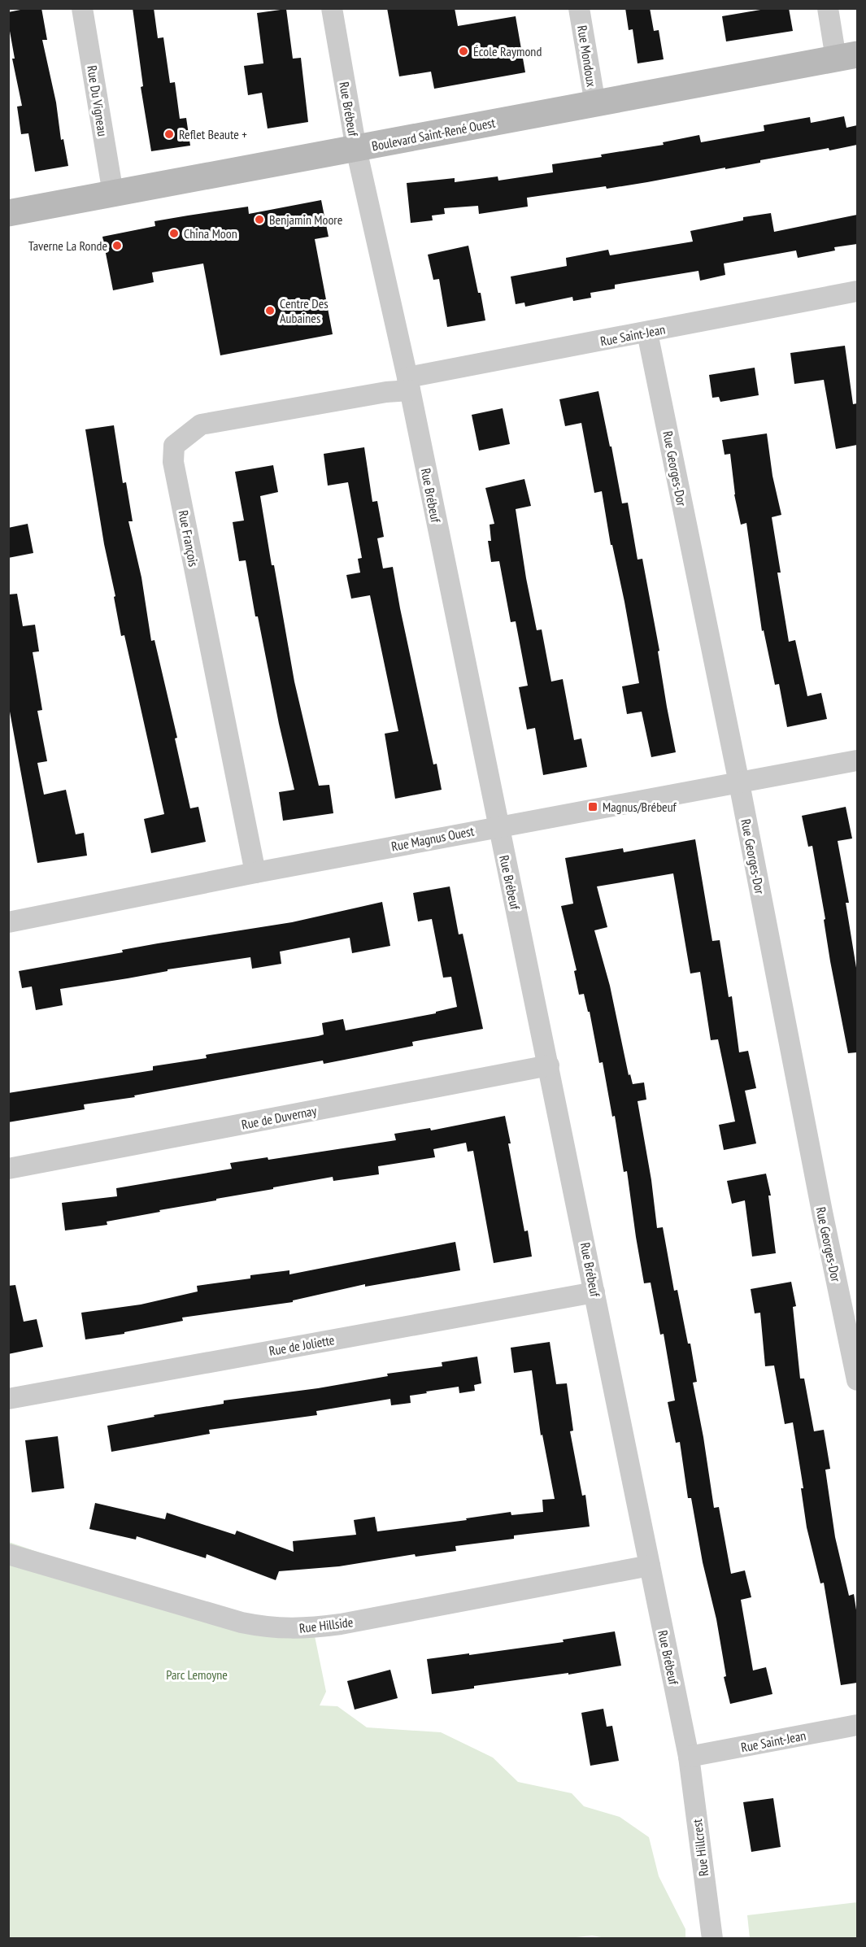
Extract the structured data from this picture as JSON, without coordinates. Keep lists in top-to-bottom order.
{
  "streets": {
    "street": [
      "Rue Mondoux",
      "Rue Du Vigneau",
      "Rue Brébeuf",
      "Boulevard Saint-René Ouest",
      "Rue Saint-Jean",
      "Rue Georges-Dor",
      "Rue François",
      "Rue Magnus Ouest",
      "Rue de Duvernay",
      "Rue de Joliette",
      "Rue Hillside",
      "Rue Hillcrest"
    ]
  },
  "crossings": [
    ["Rue Mondoux", "Boulevard Saint-René Ouest"],
    ["Rue Du Vigneau", "Boulevard Saint-René Ouest"],
    ["Rue Brébeuf", "Boulevard Saint-René Ouest"],
    ["Rue Brébeuf", "Rue Saint-Jean"],
    ["Rue Brébeuf", "Rue François"],
    ["Rue Brébeuf", "Rue Magnus Ouest"],
    ["Rue Brébeuf", "Rue de Duvernay"],
    ["Rue Brébeuf", "Rue de Joliette"],
    ["Rue Brébeuf", "Rue Hillside"],
    ["Rue Brébeuf", "Rue Hillcrest"],
    ["Rue Saint-Jean", "Rue Georges-Dor"],
    ["Rue Saint-Jean", "Rue François"],
    ["Rue Saint-Jean", "Rue Hillcrest"],
    ["Rue Georges-Dor", "Rue Magnus Ouest"],
    ["Rue François", "Rue Magnus Ouest"]
  ],
  "parks": ["Parc Lemoyne"],
  "places": {
    "other": [
      "École Raymond",
      "Reflet Beaute +",
      "Benjamin Moore",
      "China Moon",
      "Taverne La Ronde",
      "Centre Des Aubaines"
    ],
    "transit": ["Magnus/Brébeuf"]
  }
}
